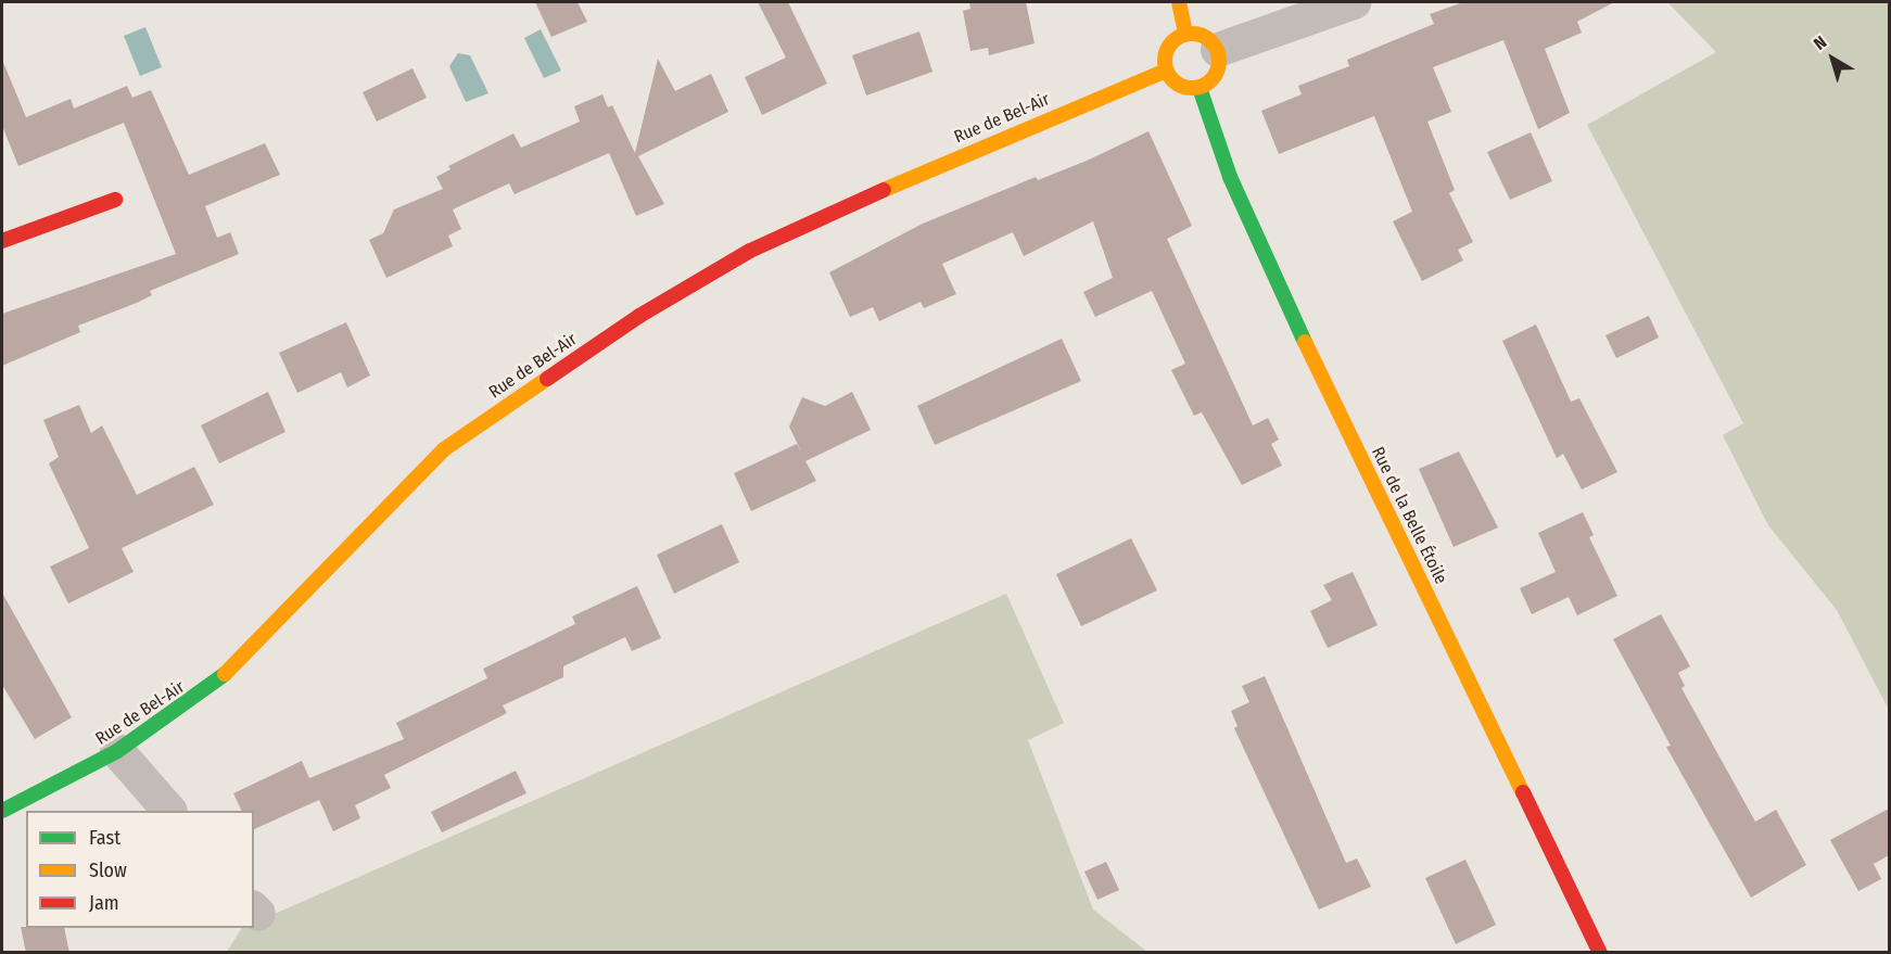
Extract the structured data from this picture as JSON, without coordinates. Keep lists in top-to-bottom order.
{
  "streets": {
    "street": ["Rue de Bel-Air", "Rue de la Belle Étoile"]
  },
  "crossings": [
    ["Rue de Bel-Air", "Rue de la Belle Étoile"]
  ],
  "legend": ["Fast", "Slow", "Jam"],
  "north": "top left"
}
